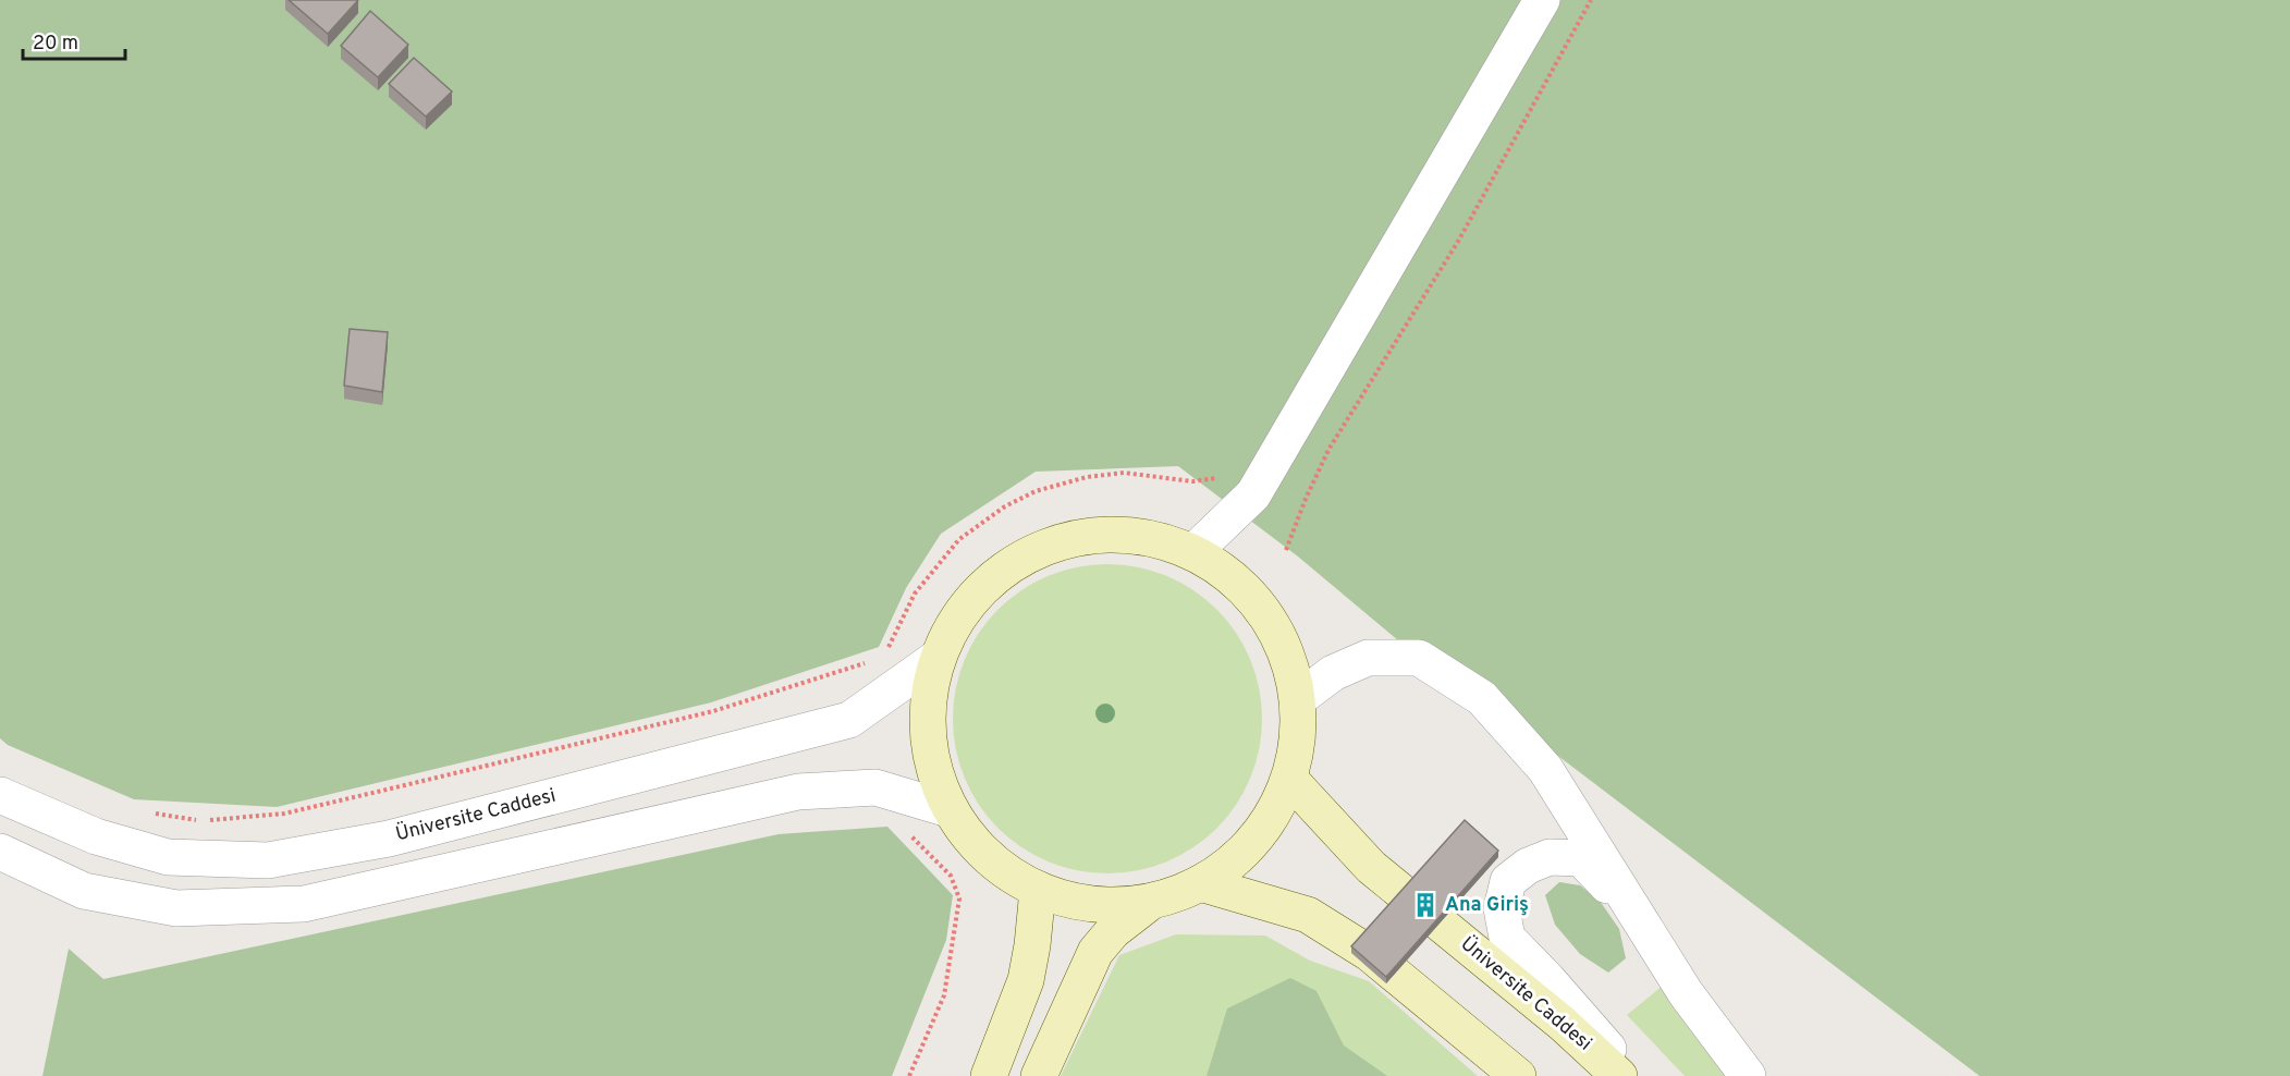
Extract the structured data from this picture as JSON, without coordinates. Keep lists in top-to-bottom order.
{
  "streets": {
    "main road": ["Üniversite Caddesi"]
  },
  "places": {
    "building": ["Ana Giriş"]
  },
  "scale_bar": "20 m"
}
